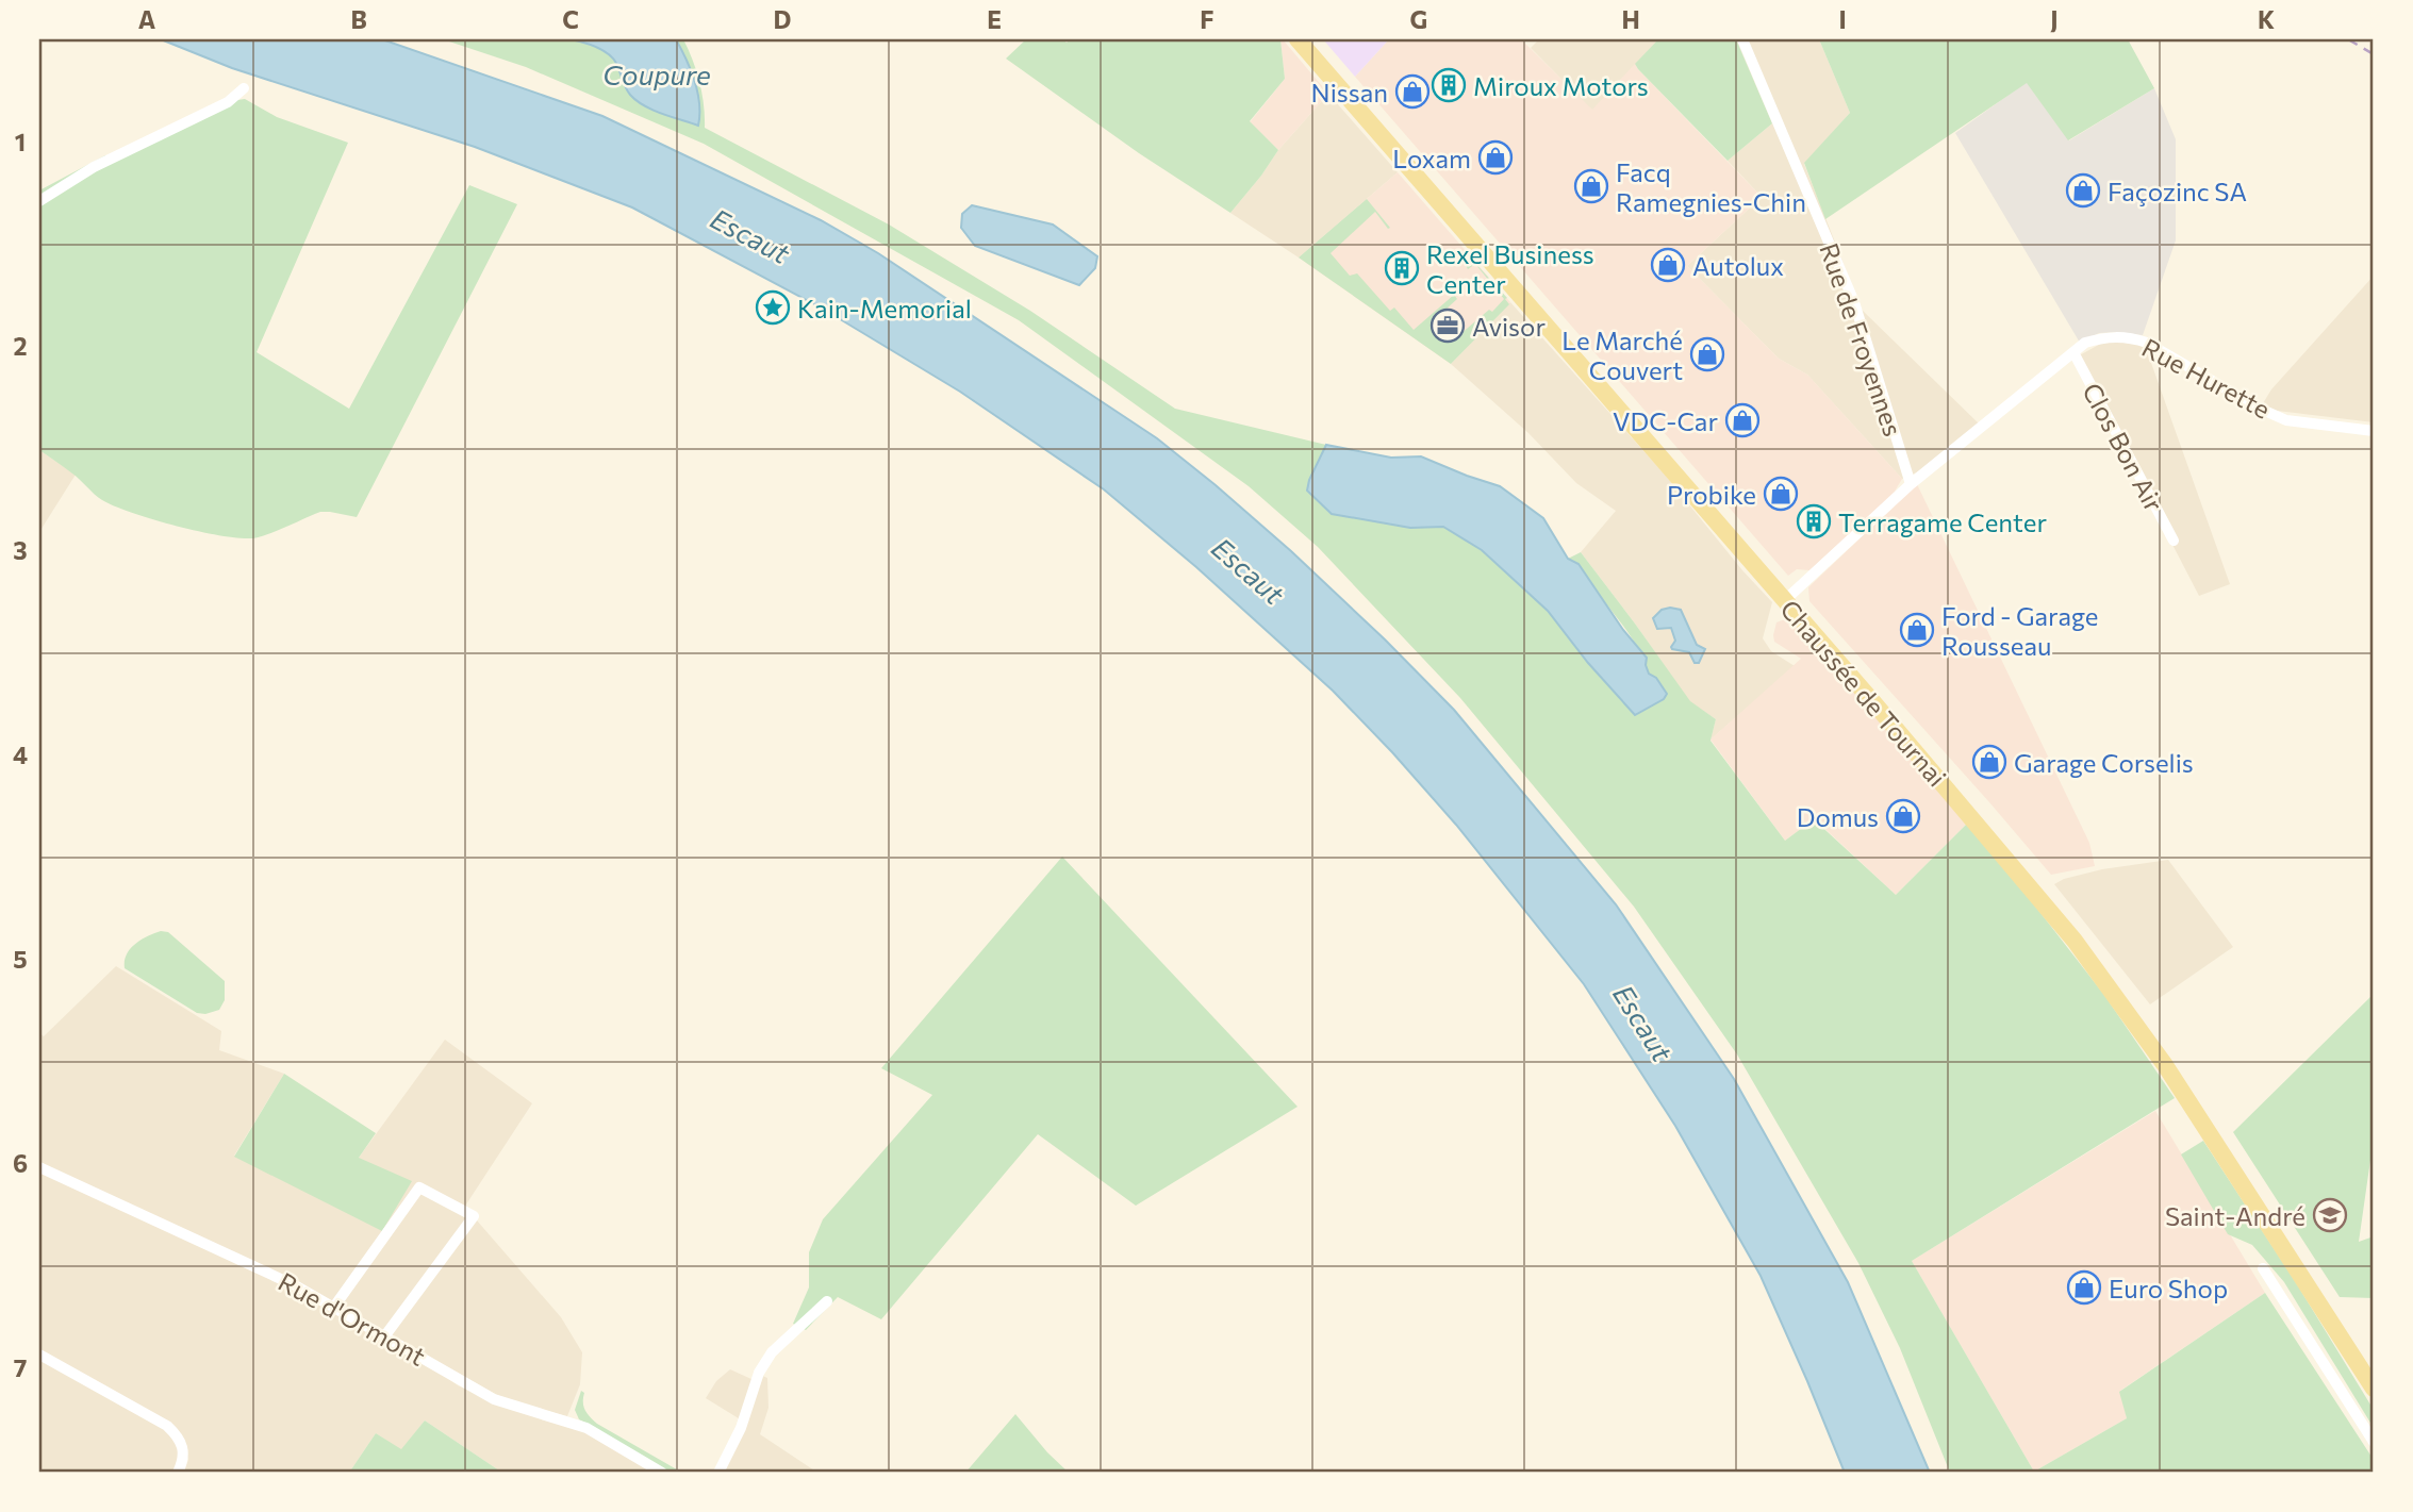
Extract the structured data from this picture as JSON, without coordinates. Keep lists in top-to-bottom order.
{
  "streets": {
    "main road": ["Chaussée de Tournai"],
    "street": [
      "Rue de Froyennes",
      "Rue Hurette",
      "Clos Bon Air",
      "Rue d'Ormont"
    ]
  },
  "crossings": [
    ["Rue de Froyennes", "Rue Hurette"],
    ["Rue Hurette", "Clos Bon Air"]
  ],
  "water": ["Coupure", "Escaut"],
  "places": {
    "building": ["Miroux Motors", "Rexel Business Center", "Terragame Center"],
    "shop": [
      "Nissan",
      "Loxam",
      "Facq Ramegnies-Chin",
      "Façozinc SA",
      "Autolux",
      "Le Marché Couvert",
      "VDC-Car",
      "Probike",
      "Ford - Garage Rousseau",
      "Garage Corselis",
      "Domus",
      "Euro Shop"
    ],
    "place": ["Kain-Memorial"],
    "office": ["Avisor"],
    "school or university": ["Saint-André"]
  },
  "grid": {
    "columns": [
      "A",
      "B",
      "C",
      "D",
      "E",
      "F",
      "G",
      "H",
      "I",
      "J",
      "K"
    ],
    "rows": [
      "1",
      "2",
      "3",
      "4",
      "5",
      "6",
      "7"
    ]
  }
}
